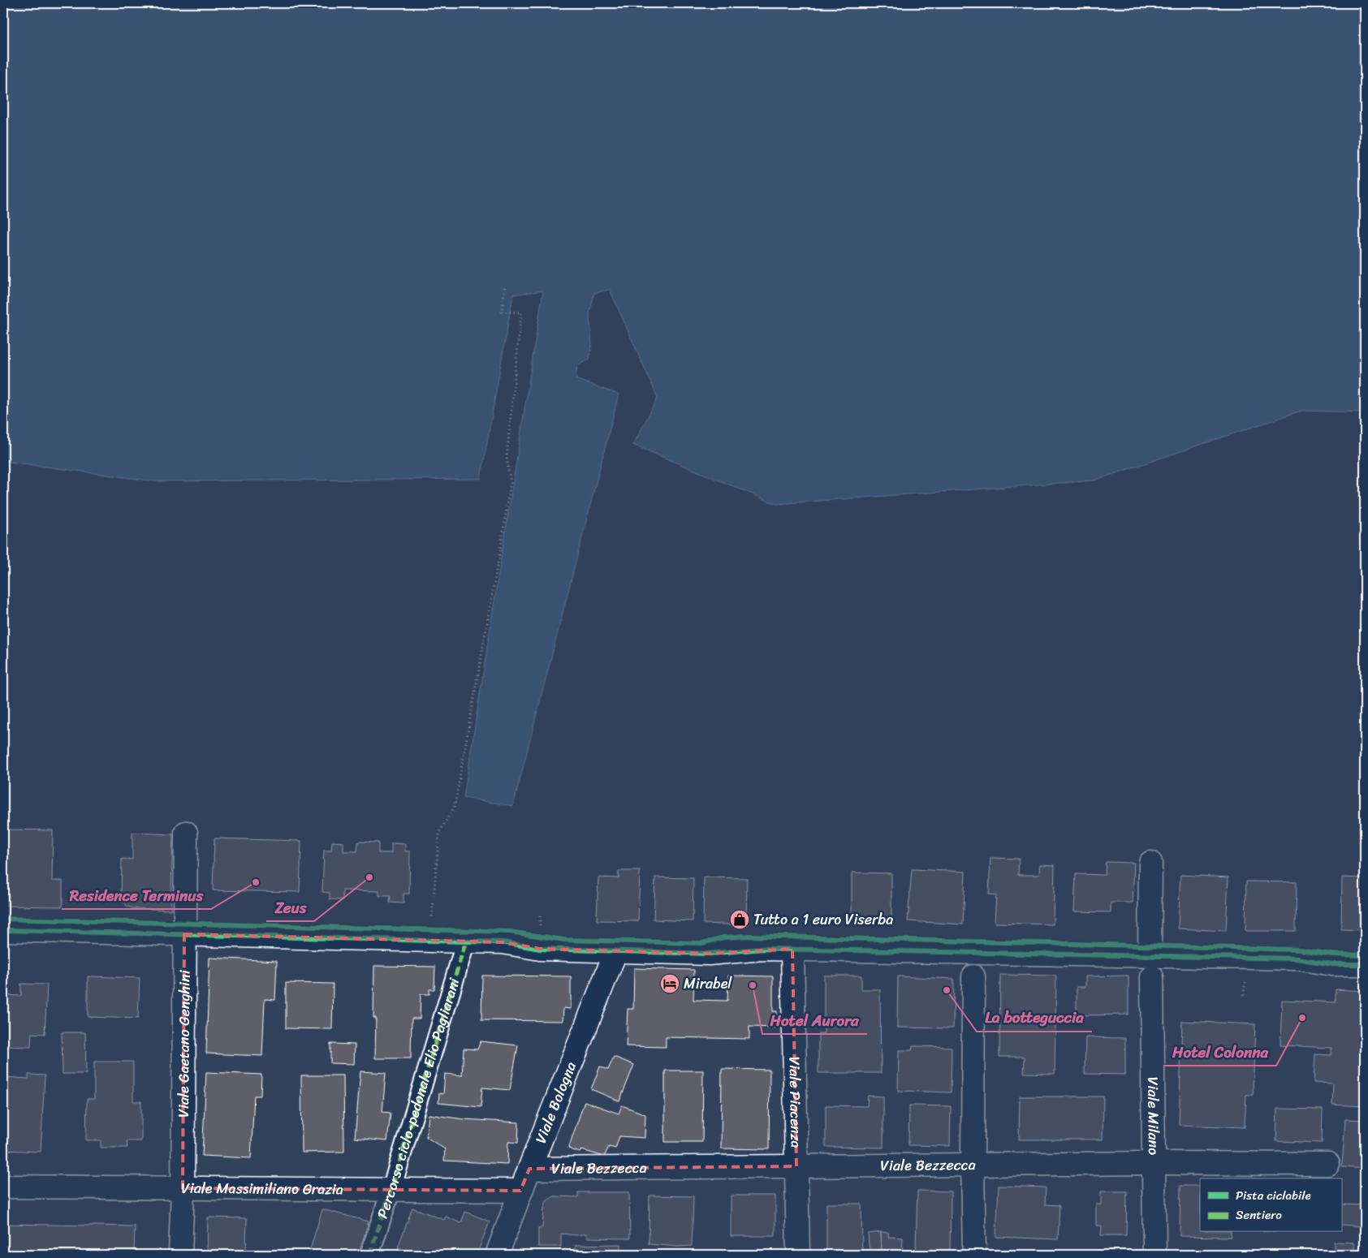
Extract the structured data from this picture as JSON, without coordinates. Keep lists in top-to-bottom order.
{
  "streets": {
    "street": [
      "Viale Gaetano Genghini",
      "Percorso ciclo-pedonale Elio Pagliarani",
      "Viale Bologna",
      "Viale Piacenza",
      "Viale Milano",
      "Viale Bezzecca",
      "Viale Massimiliano Grazia"
    ]
  },
  "crossings": [
    ["Viale Gaetano Genghini", "Viale Massimiliano Grazia"],
    ["Percorso ciclo-pedonale Elio Pagliarani", "Viale Massimiliano Grazia"],
    ["Viale Bologna", "Viale Bezzecca"],
    ["Viale Bologna", "Viale Massimiliano Grazia"],
    ["Viale Piacenza", "Viale Bezzecca"],
    ["Viale Milano", "Viale Bezzecca"]
  ],
  "places": {
    "other": [
      "Zeus",
      "Residence Terminus",
      "Hotel Aurora",
      "La botteguccia",
      "Hotel Colonna"
    ],
    "shop": ["Tutto a 1 euro Viserba"],
    "hotel": ["Mirabel"]
  },
  "legend": ["Pista ciclabile", "Sentiero"]
}
